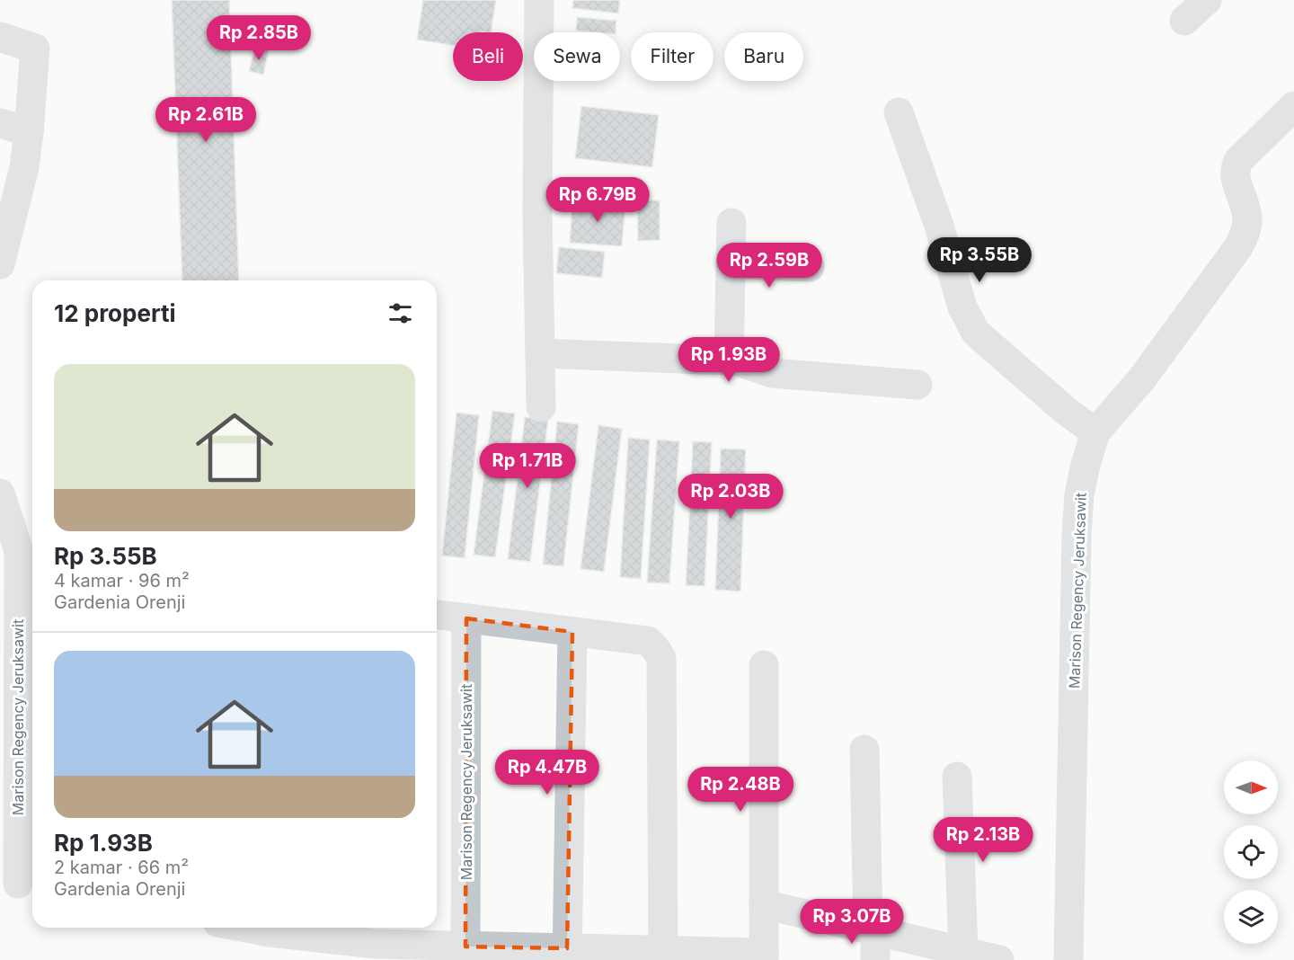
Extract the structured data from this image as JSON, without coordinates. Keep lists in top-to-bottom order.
{
  "streets": {
    "street": ["Marison Regency Jeruksawit"]
  },
  "north": "right",
  "page": {
    "price": [
      "Rp 2.85B",
      "Rp 2.61B",
      "Rp 6.79B",
      "Rp 3.55B",
      "Rp 2.59B",
      "Rp 1.93B",
      "Rp 1.71B",
      "Rp 2.03B",
      "Rp 4.47B",
      "Rp 2.48B",
      "Rp 2.13B",
      "Rp 3.07B"
    ],
    "chip": [
      "Beli",
      "Sewa",
      "Filter",
      "Baru"
    ],
    "heading": "12 properti",
    "list": [
      {
        "name": "Rp 3.55B",
        "note": "4 kamar · 96 m² · Gardenia Orenji"
      },
      {
        "name": "Rp 1.93B",
        "note": "2 kamar · 66 m² · Gardenia Orenji"
      }
    ]
  }
}
